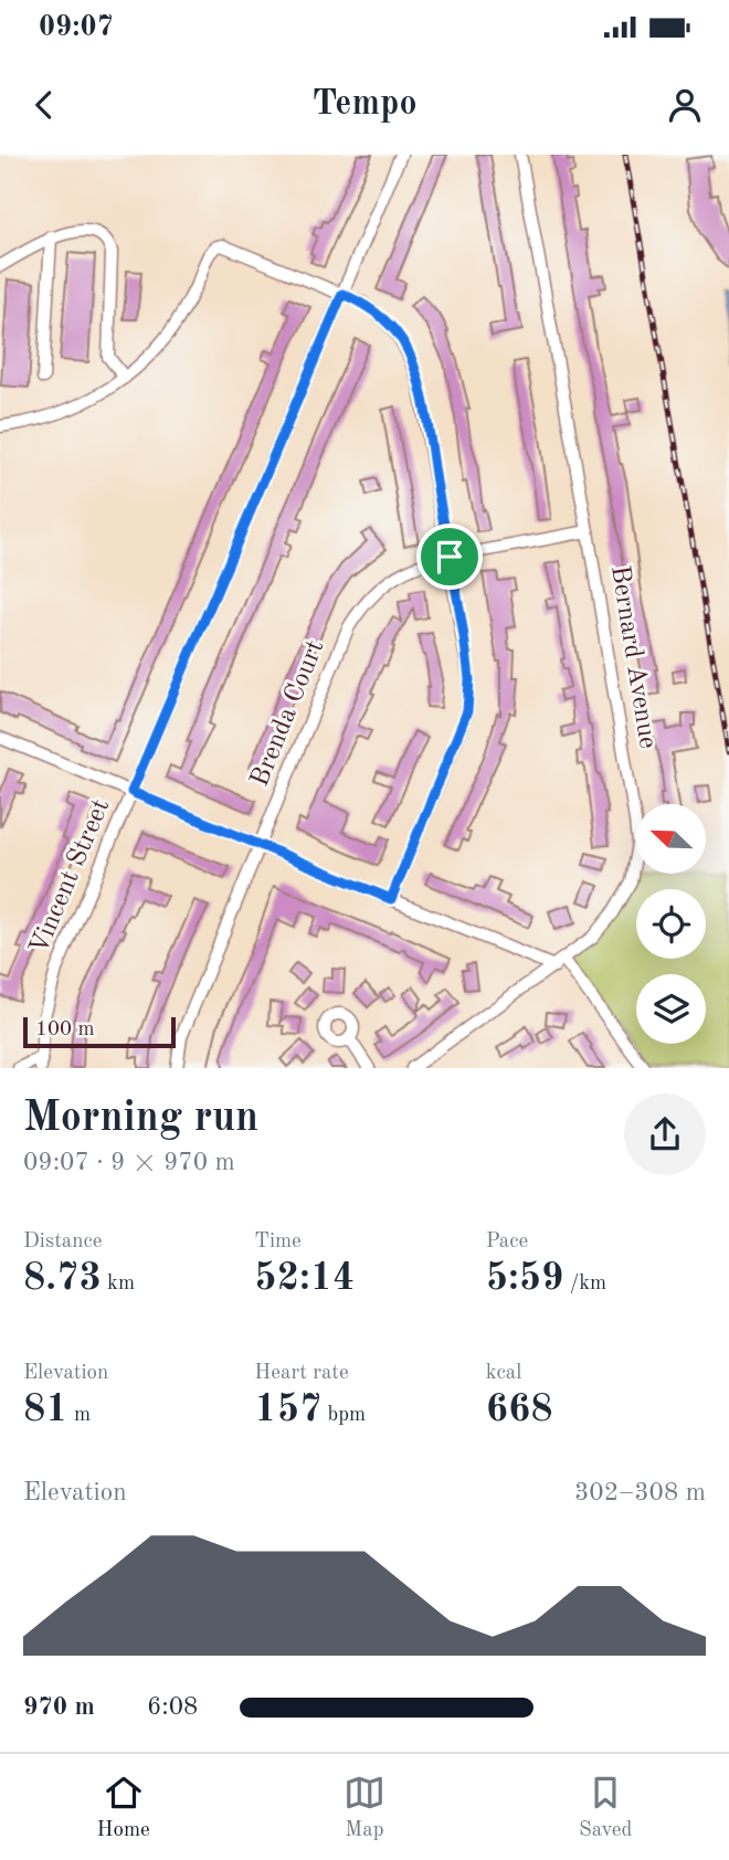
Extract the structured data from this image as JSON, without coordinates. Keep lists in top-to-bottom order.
{
  "streets": {
    "street": ["Bernard Avenue", "Brenda Court", "Vincent Street"]
  },
  "crossings": [
    ["Bernard Avenue", "Brenda Court"]
  ],
  "scale_bar": "100 m",
  "north": "top left",
  "page": {
    "status": "09:07",
    "header": "Tempo",
    "scale": "100 m",
    "heading": ["Morning run", "09:07 · 9 × 970 m"],
    "stats": [
      ["Distance", "8.73 km"],
      ["Time", "52:14"],
      ["Pace", "5:59 /km"],
      ["Elevation", "81 m"],
      ["Heart rate", "157 bpm"],
      ["kcal", "668"]
    ],
    "chart": ["Elevation", "302–308 m"],
    "list": [
      {
        "name": "970 m",
        "note": "6:08"
      }
    ],
    "tabs": ["Home", "Map", "Saved"]
  }
}
